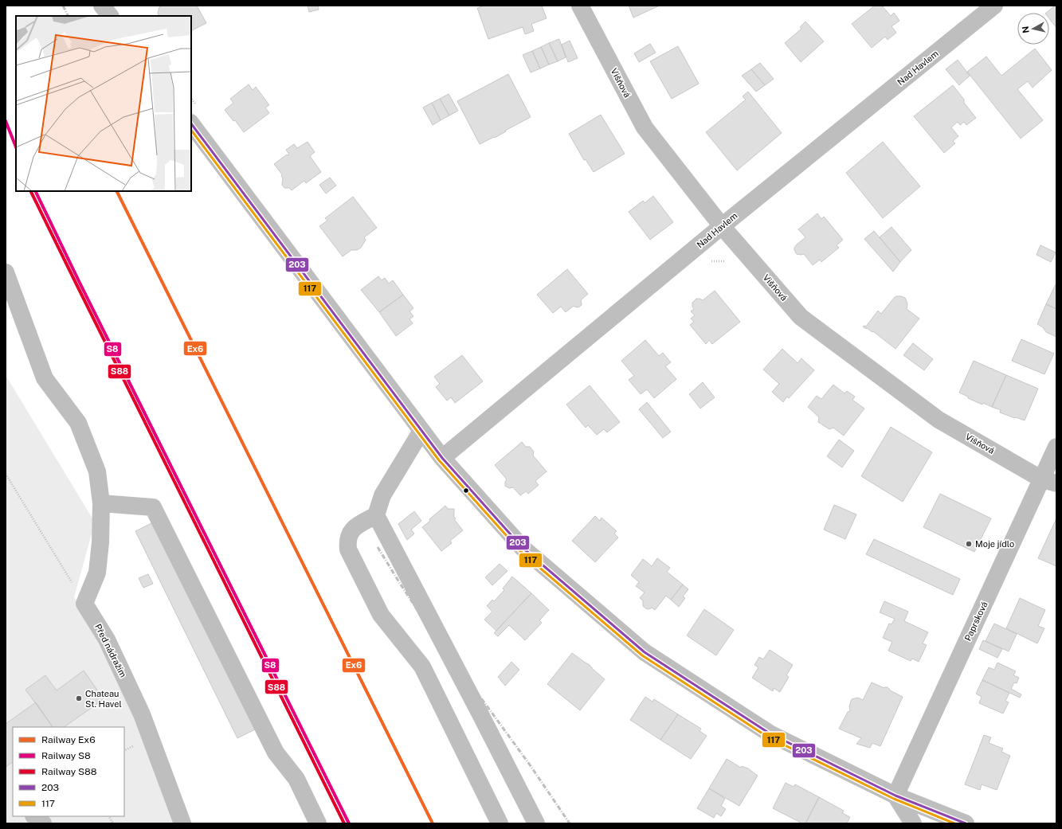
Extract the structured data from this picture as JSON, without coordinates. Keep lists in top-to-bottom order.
{
  "streets": {
    "street": [
      "Nad Havlem",
      "Višňová",
      "Paprsková",
      "Před nádražím"
    ]
  },
  "crossings": [
    ["Nad Havlem", "Višňová"],
    ["Višňová", "Paprsková"]
  ],
  "places": ["Moje jídlo", "Chateau St. Havel"],
  "lines": [
    "rail line S8",
    "transit line 203",
    "transit line 117",
    "rail line Ex6",
    "rail line S88"
  ],
  "legend": [
    "Railway Ex6",
    "Railway S8",
    "Railway S88",
    "203",
    "117"
  ],
  "north": "left"
}
